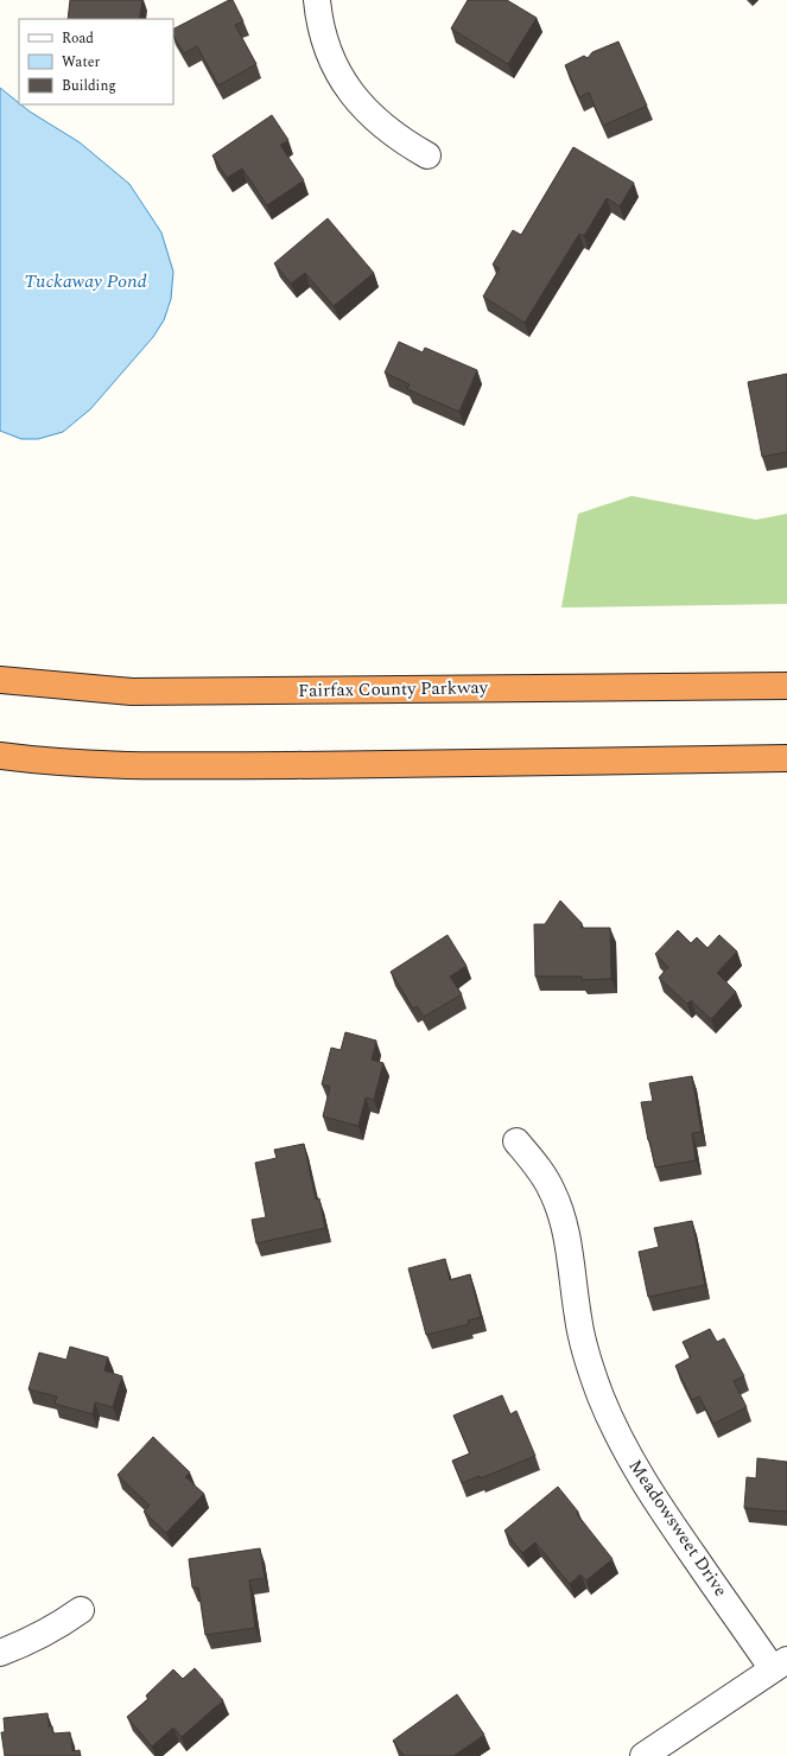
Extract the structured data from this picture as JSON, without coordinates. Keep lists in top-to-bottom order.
{
  "streets": {
    "highway": ["Fairfax County Parkway"],
    "street": ["Meadowsweet Drive"]
  },
  "water": ["Tuckaway Pond"],
  "legend": ["Road", "Water", "Building"]
}
